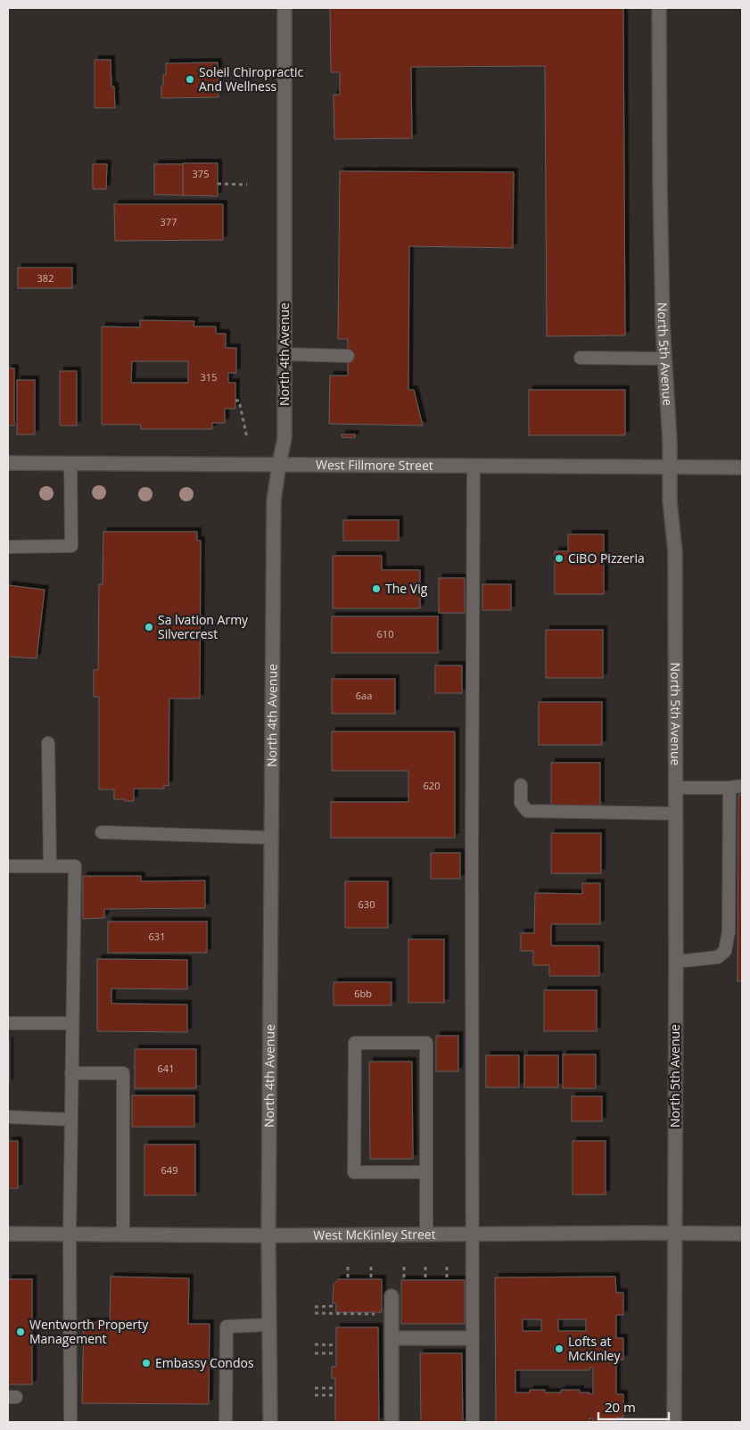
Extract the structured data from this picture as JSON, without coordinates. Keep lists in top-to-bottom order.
{
  "streets": {
    "street": [
      "North 4th Avenue",
      "North 5th Avenue",
      "West Fillmore Street",
      "West McKinley Street"
    ]
  },
  "crossings": [
    ["North 4th Avenue", "West Fillmore Street"],
    ["North 4th Avenue", "West McKinley Street"],
    ["North 5th Avenue", "West Fillmore Street"],
    ["North 5th Avenue", "West McKinley Street"]
  ],
  "places": [
    "Soleil Chiropractic And Wellness",
    "CiBO Pizzeria",
    "The Vig",
    "Sa lvation Army Silvercrest",
    "Wentworth Property Management",
    "Lofts at McKinley",
    "Embassy Condos"
  ],
  "house_numbers": [
    "375",
    "377",
    "382",
    "315",
    "610",
    "6aa",
    "620",
    "630",
    "631",
    "6bb",
    "641",
    "649"
  ],
  "scale_bar": "20 m"
}
